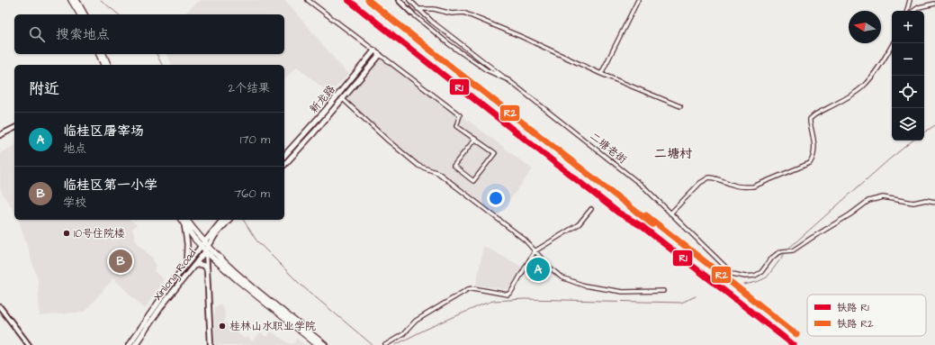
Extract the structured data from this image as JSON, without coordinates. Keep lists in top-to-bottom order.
{
  "streets": {
    "main road": ["新龙路", "Xinlong Road"],
    "street": ["二塘老街"]
  },
  "districts": ["二塘村"],
  "places": ["10号住院楼", "桂林山水职业学院"],
  "lines": ["rail line R1", "rail line R2"],
  "legend": ["铁路 R1", "铁路 R2"],
  "north": "left",
  "page": {
    "map_buttons": ["+", "−"],
    "search": "搜索地点",
    "heading": ["附近", "2个结果"],
    "list": [
      {
        "mark": "A",
        "name": "临桂区屠宰场",
        "note": "地点",
        "value": "170 m"
      },
      {
        "mark": "B",
        "name": "临桂区第一小学",
        "note": "学校",
        "value": "760 m"
      }
    ],
    "pins": ["B", "A"]
  }
}
